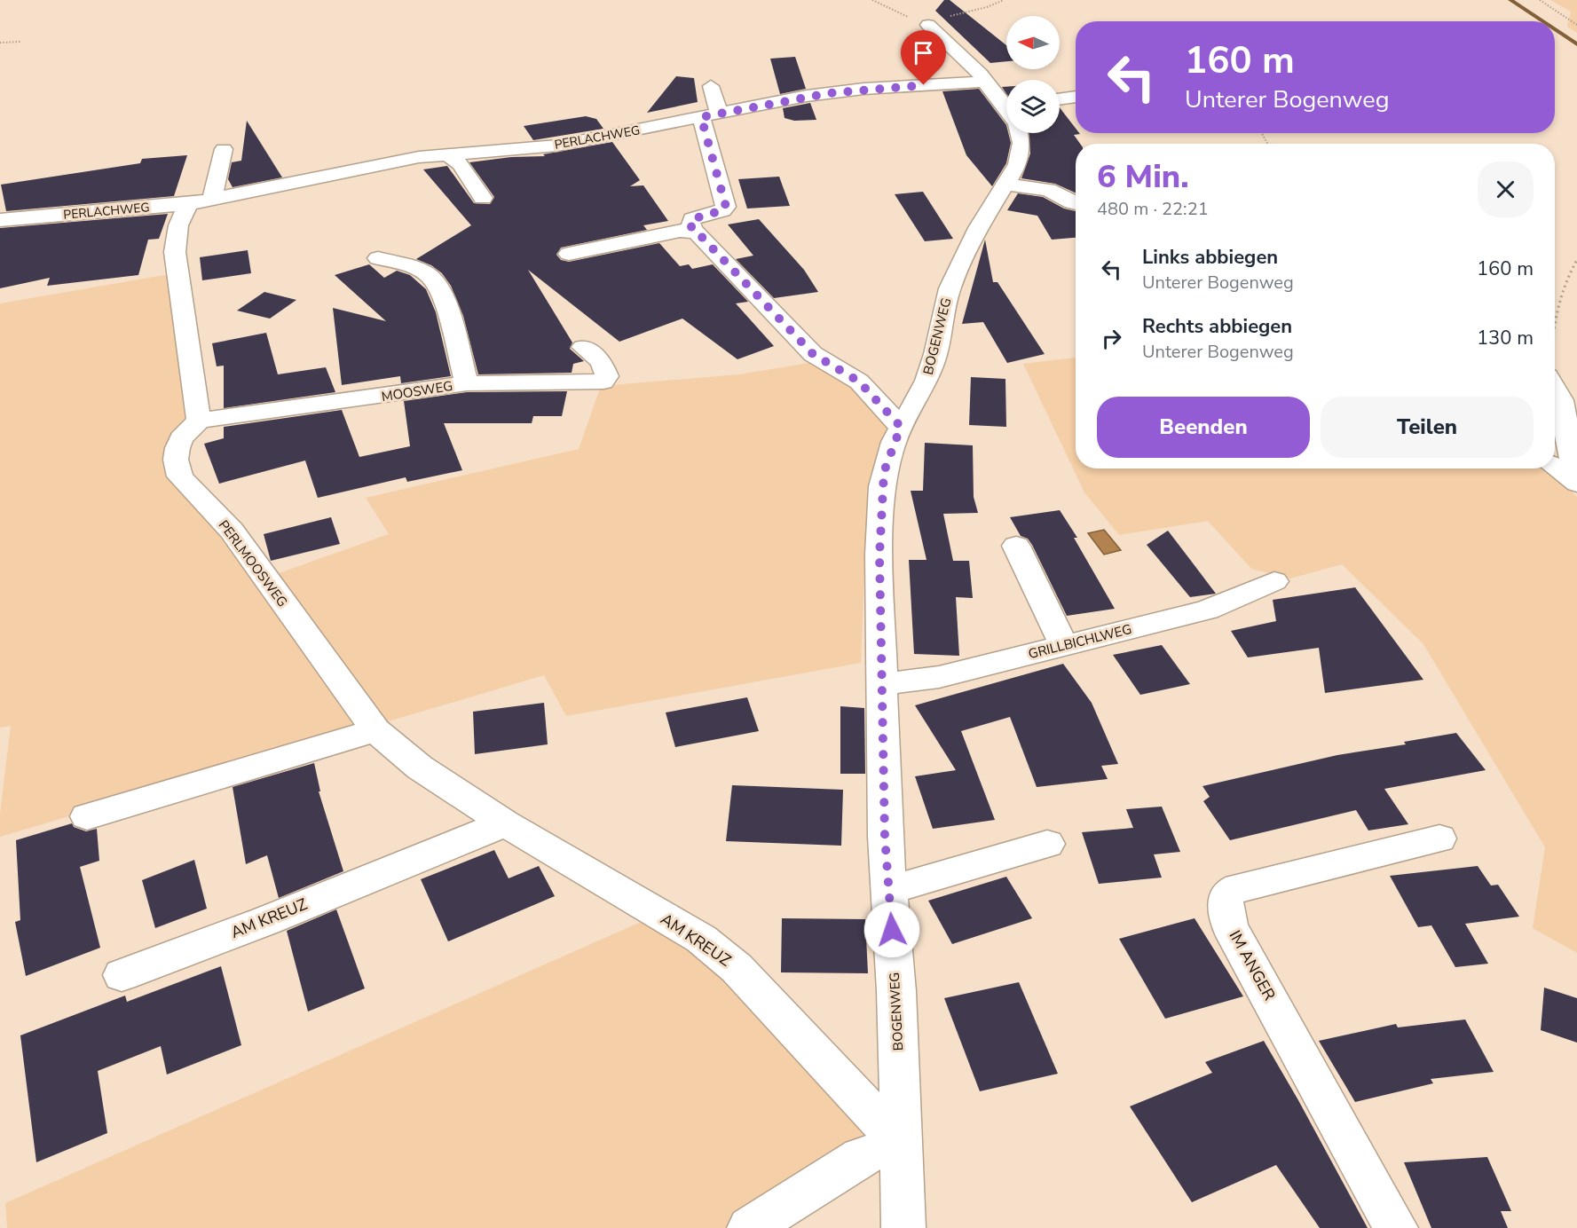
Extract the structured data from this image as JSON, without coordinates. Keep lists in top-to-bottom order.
{
  "streets": {
    "street": [
      "PERLACHWEG",
      "BOGENWEG",
      "MOOSWEG",
      "PERLMOOSWEG",
      "GRILLBICHLWEG",
      "AM KREUZ",
      "IM ANGER"
    ]
  },
  "crossings": [
    ["PERLACHWEG", "BOGENWEG"],
    ["BOGENWEG", "GRILLBICHLWEG"],
    ["BOGENWEG", "AM KREUZ"],
    ["MOOSWEG", "PERLMOOSWEG"],
    ["PERLMOOSWEG", "AM KREUZ"]
  ],
  "north": "left",
  "page": {
    "turn": ["160 m", "Unterer Bogenweg"],
    "heading": ["6 Min.", "480 m · 22:21"],
    "list": [
      {
        "name": "Links abbiegen",
        "note": "Unterer Bogenweg",
        "value": "160 m"
      },
      {
        "name": "Rechts abbiegen",
        "note": "Unterer Bogenweg",
        "value": "130 m"
      }
    ],
    "buttons": ["Beenden", "Teilen"]
  }
}
